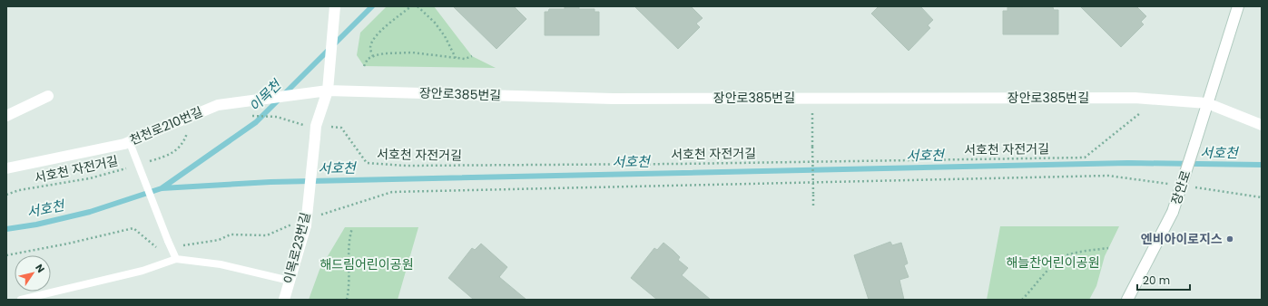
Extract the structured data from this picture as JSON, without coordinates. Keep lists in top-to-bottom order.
{
  "streets": {
    "street": [
      "장안로385번길",
      "천천로210번길",
      "장안로",
      "이목로23번길"
    ],
    "path": ["서호천 자전거길"]
  },
  "crossings": [
    ["장안로385번길", "천천로210번길"],
    ["장안로385번길", "서호천 자전거길"],
    ["장안로385번길", "장안로"],
    ["장안로385번길", "이목로23번길"],
    ["천천로210번길", "이목로23번길"],
    ["서호천 자전거길", "이목로23번길"]
  ],
  "water": ["이목천", "서호천"],
  "parks": ["해늘찬어린이공원", "해드림어린이공원"],
  "places": ["엔비아이로지스"],
  "scale_bar": "20 m",
  "north": "top right"
}
